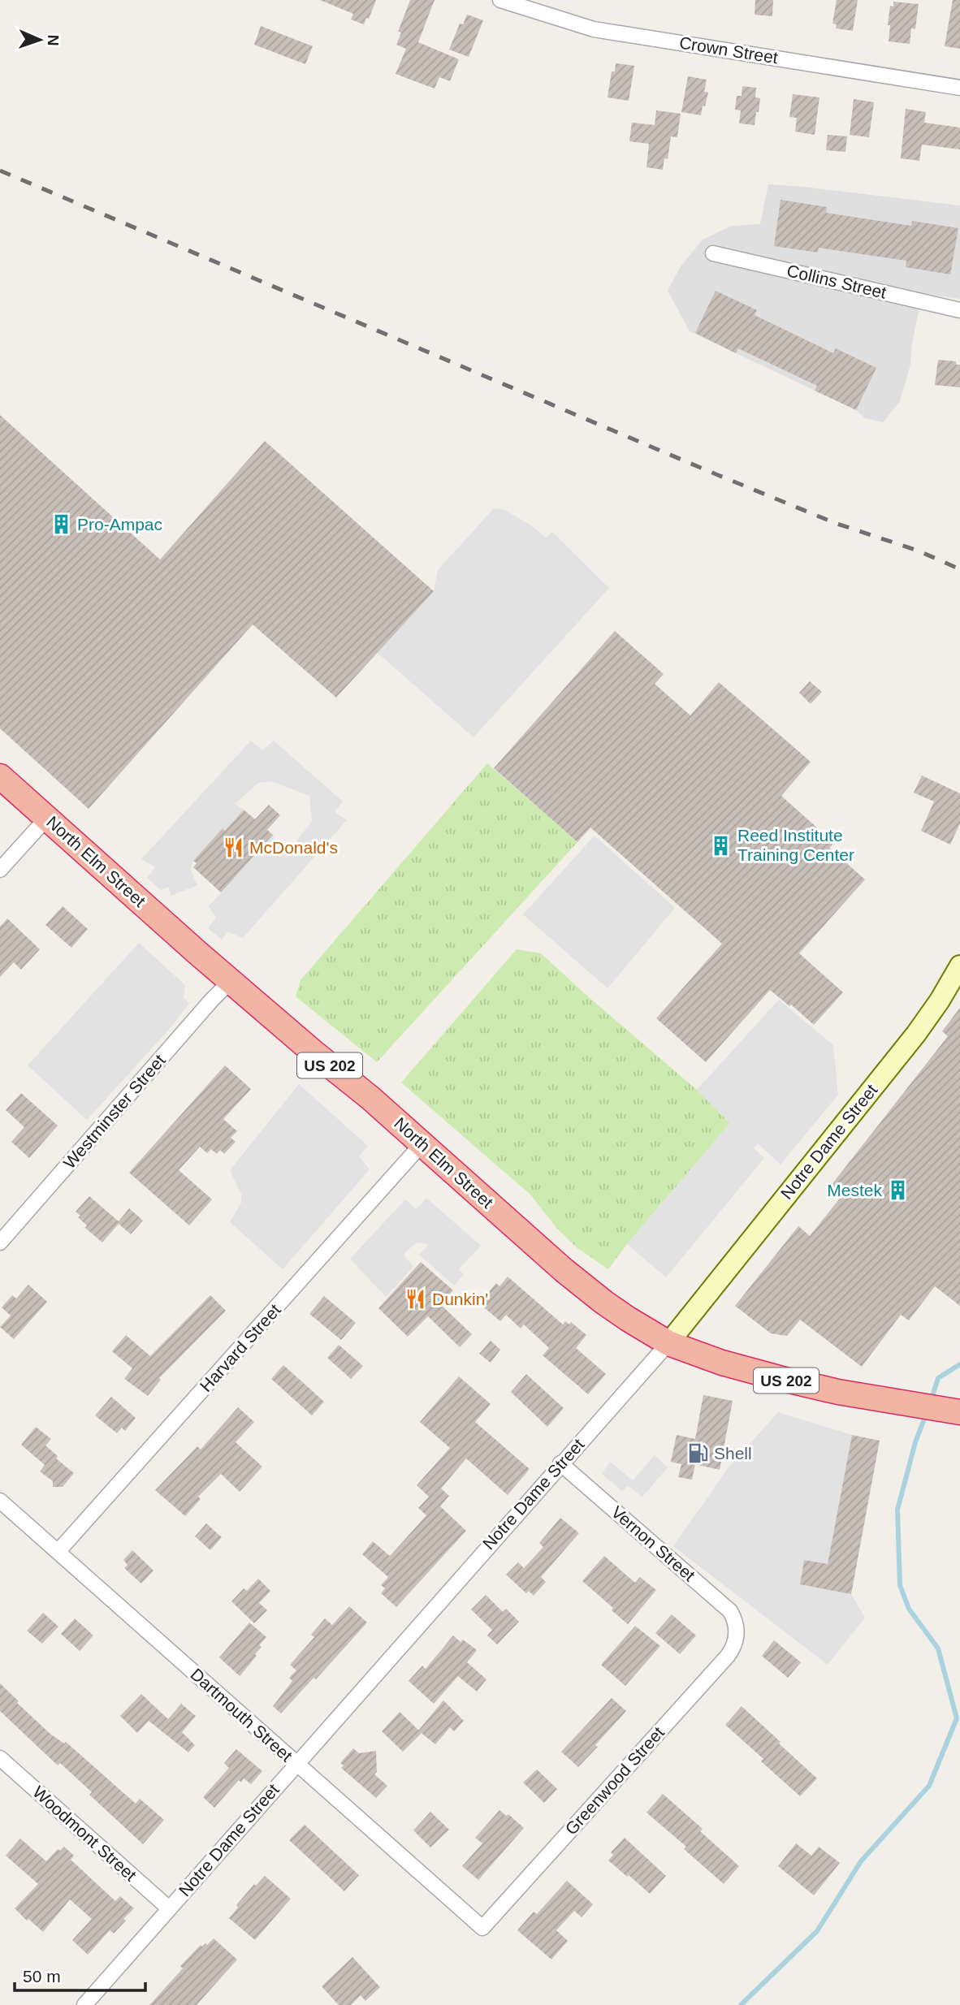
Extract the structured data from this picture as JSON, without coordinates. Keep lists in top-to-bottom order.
{
  "streets": {
    "highway": ["North Elm Street", "US 202"],
    "main road": ["Notre Dame Street"],
    "street": [
      "Crown Street",
      "Collins Street",
      "Westminster Street",
      "Harvard Street",
      "Vernon Street",
      "Dartmouth Street",
      "Greenwood Street",
      "Woodmont Street"
    ]
  },
  "crossings": [
    ["North Elm Street", "Westminster Street"],
    ["North Elm Street", "Notre Dame Street"],
    ["North Elm Street", "Harvard Street"],
    ["Notre Dame Street", "Vernon Street"],
    ["Notre Dame Street", "Dartmouth Street"],
    ["Notre Dame Street", "Woodmont Street"],
    ["Harvard Street", "Dartmouth Street"],
    ["Vernon Street", "Greenwood Street"],
    ["Dartmouth Street", "Greenwood Street"]
  ],
  "places": {
    "building": ["Pro-Ampac", "Reed Institute Training Center", "Mestek"],
    "restaurant": ["McDonald's", "Dunkin'"],
    "fuel station": ["Shell"]
  },
  "scale_bar": "50 m",
  "north": "right"
}
